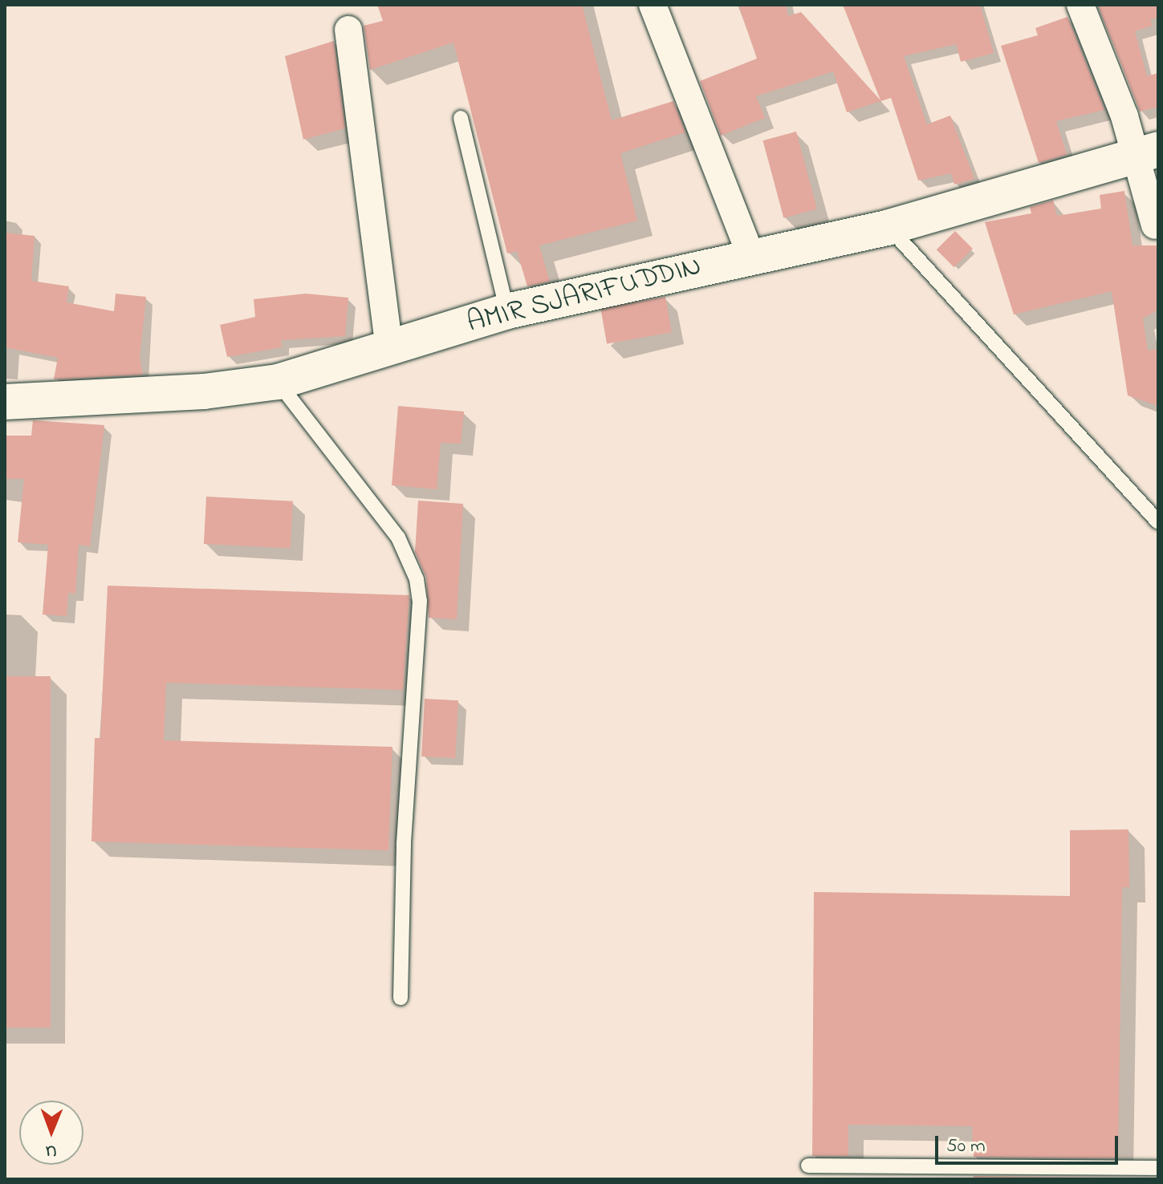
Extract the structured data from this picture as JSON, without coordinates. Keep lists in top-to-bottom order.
{
  "streets": {
    "main road": ["AMIR SJARIFUDDIN"]
  },
  "scale_bar": "50 m",
  "north": "bottom"
}
